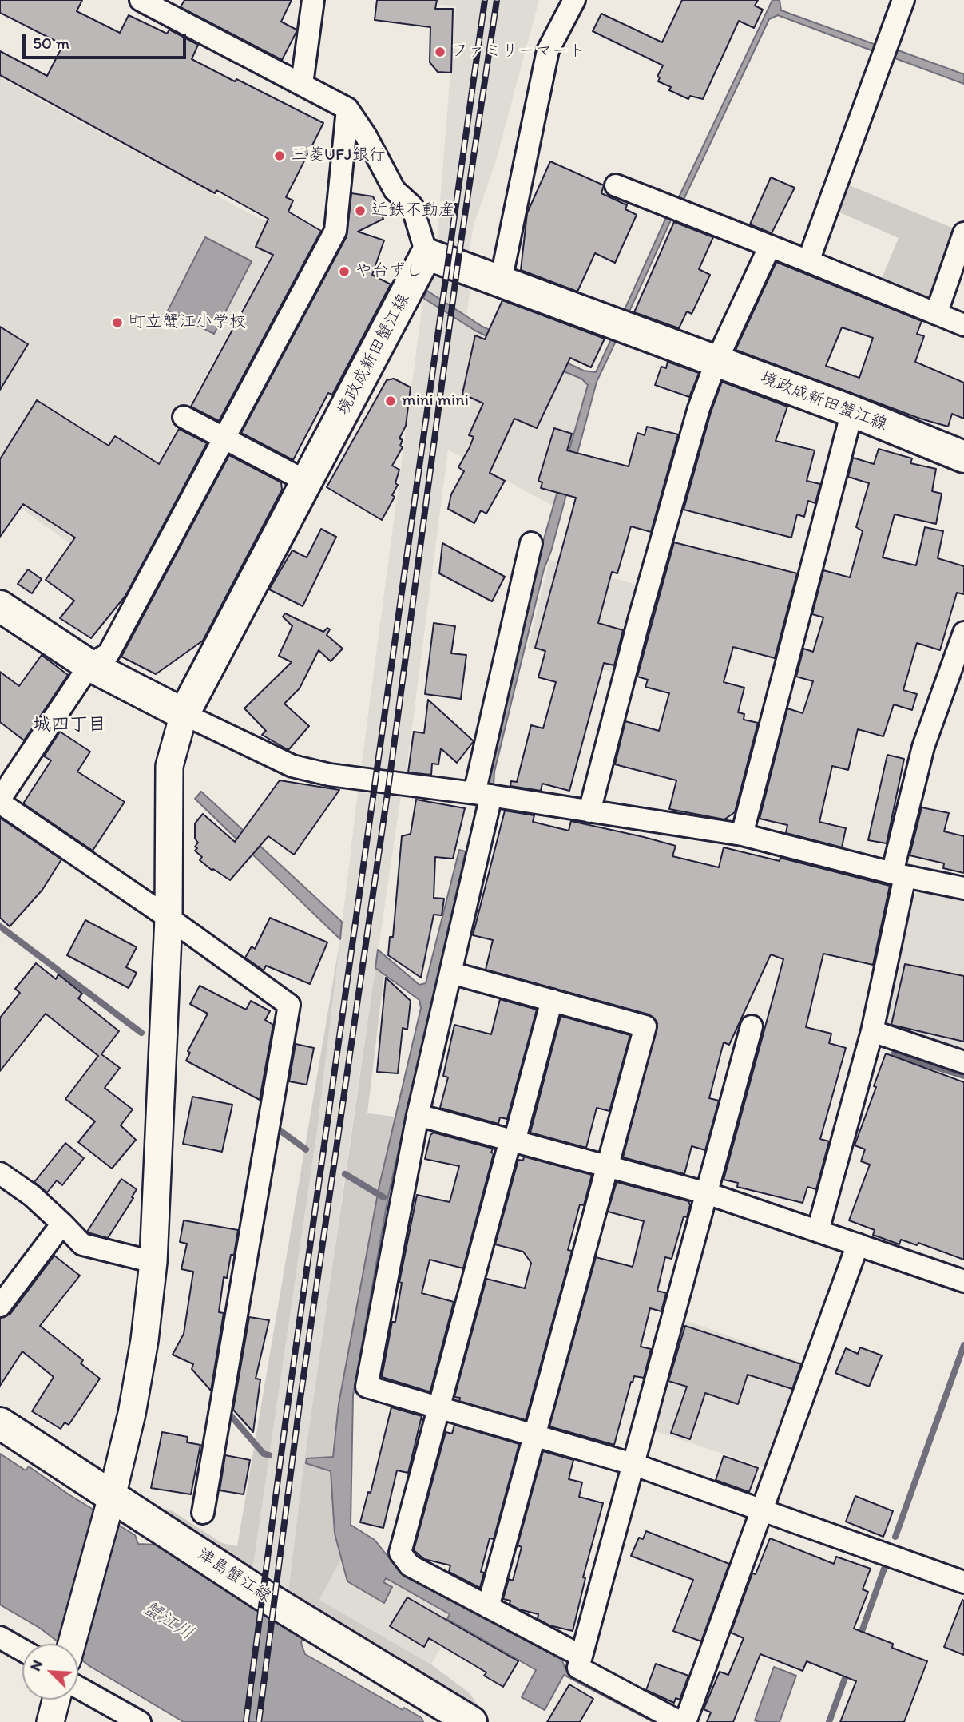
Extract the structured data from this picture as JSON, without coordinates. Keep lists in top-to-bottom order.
{
  "streets": {
    "main road": ["境政成新田蟹江線", "津島蟹江線"]
  },
  "districts": ["城四丁目"],
  "water": ["蟹江川"],
  "places": [
    "ファミリーマート",
    "三菱UFJ銀行",
    "近鉄不動産",
    "や台ずし",
    "町立蟹江小学校",
    "mini mini"
  ],
  "scale_bar": "50 m",
  "north": "top left"
}
